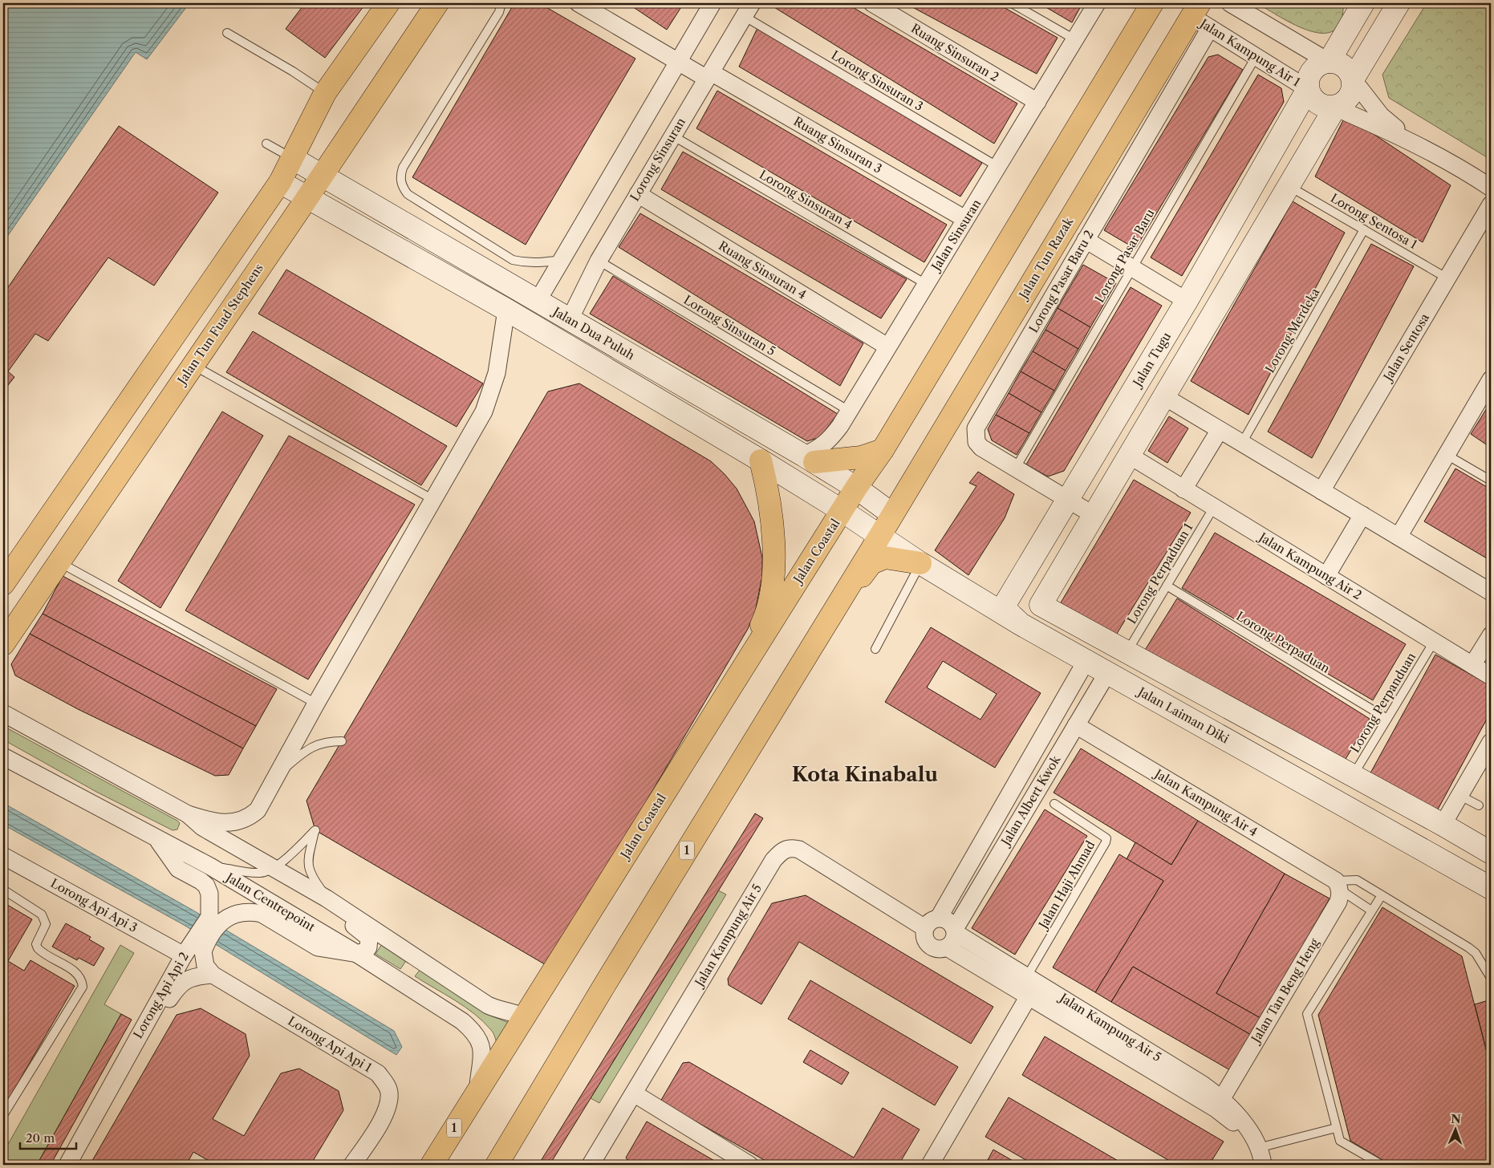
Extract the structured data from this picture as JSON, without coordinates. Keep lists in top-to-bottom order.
{
  "streets": {
    "main road": [
      "Jalan Tun Razak",
      "Jalan Tun Fuad Stephens",
      "Jalan Coastal",
      "1"
    ],
    "street": [
      "Ruang Sinsuran 2",
      "Jalan Kampung Air 1",
      "Ruang Sinsuran 3",
      "Lorong Sinsuran",
      "Jalan Sinsuran",
      "Ruang Sinsuran 4",
      "Lorong Pasar Baru 2",
      "Jalan Dua Puluh",
      "Jalan Sentosa",
      "Jalan Tugu",
      "Jalan Kampung Air 2",
      "Jalan Laiman Diki",
      "Jalan Albert Kwok",
      "Jalan Kampung Air 4",
      "Jalan Centrepoint",
      "Lorong Api Api 3",
      "Jalan Kampung Air 5",
      "Jalan Tan Beng Heng",
      "Lorong Api Api 2",
      "Lorong Api Api 1"
    ],
    "lane": [
      "Lorong Sinsuran 3",
      "Lorong Sinsuran 4",
      "Lorong Sentosa 1",
      "Lorong Pasar Baru",
      "Lorong Sinsuran 5",
      "Lorong Merdeka",
      "Lorong Perpaduan 1",
      "Lorong Perpaduan",
      "Lorong Perpanduan",
      "Jalan Haji Ahmad"
    ]
  },
  "crossings": [
    ["Ruang Sinsuran 2", "Jalan Sinsuran"],
    ["Jalan Kampung Air 1", "Lorong Pasar Baru"],
    ["Jalan Kampung Air 1", "Jalan Tun Razak"],
    ["Jalan Kampung Air 1", "Lorong Pasar Baru 2"],
    ["Jalan Kampung Air 1", "Jalan Tugu"],
    ["Lorong Sinsuran 3", "Lorong Sinsuran"],
    ["Lorong Sinsuran 3", "Jalan Sinsuran"],
    ["Ruang Sinsuran 3", "Lorong Sinsuran"],
    ["Ruang Sinsuran 3", "Jalan Sinsuran"],
    ["Lorong Sinsuran", "Lorong Sinsuran 4"],
    ["Lorong Sinsuran", "Ruang Sinsuran 4"],
    ["Lorong Sinsuran", "Lorong Sinsuran 5"],
    ["Lorong Sinsuran", "Jalan Dua Puluh"],
    ["Lorong Sinsuran 4", "Jalan Sinsuran"],
    ["Lorong Sentosa 1", "Lorong Merdeka"],
    ["Lorong Sentosa 1", "Jalan Sentosa"],
    ["Jalan Sinsuran", "Ruang Sinsuran 4"],
    ["Jalan Sinsuran", "Lorong Sinsuran 5"],
    ["Jalan Sinsuran", "Jalan Dua Puluh"],
    ["Lorong Pasar Baru", "Lorong Pasar Baru 2"],
    ["Jalan Tun Razak", "Jalan Dua Puluh"],
    ["Lorong Pasar Baru 2", "Jalan Tugu"],
    ["Jalan Tun Fuad Stephens", "Jalan Dua Puluh"],
    ["Jalan Dua Puluh", "Jalan Coastal"],
    ["Jalan Dua Puluh", "Jalan Laiman Diki"],
    ["Jalan Dua Puluh", "1"],
    ["Jalan Tugu", "Jalan Laiman Diki"],
    ["Jalan Coastal", "Jalan Centrepoint"],
    ["Jalan Kampung Air 2", "Lorong Perpaduan 1"],
    ["Jalan Kampung Air 2", "Lorong Perpanduan"],
    ["Lorong Perpaduan 1", "Lorong Perpaduan"],
    ["Lorong Perpaduan", "Lorong Perpanduan"],
    ["Jalan Laiman Diki", "Jalan Albert Kwok"],
    ["Jalan Laiman Diki", "1"],
    ["Jalan Albert Kwok", "Jalan Kampung Air 4"],
    ["Jalan Albert Kwok", "Jalan Kampung Air 5"],
    ["Jalan Kampung Air 4", "Jalan Tan Beng Heng"],
    ["Jalan Haji Ahmad", "Jalan Kampung Air 5"],
    ["Jalan Centrepoint", "Lorong Api Api 2"],
    ["Jalan Centrepoint", "Lorong Api Api 1"],
    ["Lorong Api Api 3", "Lorong Api Api 2"],
    ["Jalan Kampung Air 5", "Jalan Tan Beng Heng"]
  ],
  "districts": ["Kota Kinabalu"],
  "scale_bar": "20 m",
  "north": "top"
}
